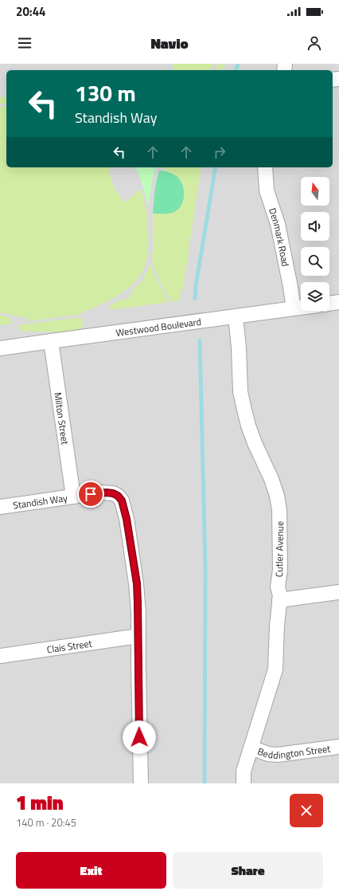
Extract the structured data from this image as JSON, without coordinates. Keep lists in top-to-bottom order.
{
  "streets": {
    "street": [
      "Denmark Road",
      "Westwood Boulevard",
      "Milton Street",
      "Standish Way",
      "Cutler Avenue",
      "Clais Street",
      "Beddington Street"
    ]
  },
  "crossings": [
    ["Denmark Road", "Westwood Boulevard"],
    ["Westwood Boulevard", "Milton Street"],
    ["Westwood Boulevard", "Cutler Avenue"],
    ["Milton Street", "Standish Way"],
    ["Standish Way", "Clais Street"],
    ["Cutler Avenue", "Beddington Street"]
  ],
  "north": "top",
  "page": {
    "status": "20:44",
    "header": "Navio",
    "turn": ["130 m", "Standish Way"],
    "heading": ["1 min", "140 m · 20:45"],
    "buttons": ["Exit", "Share"]
  }
}
